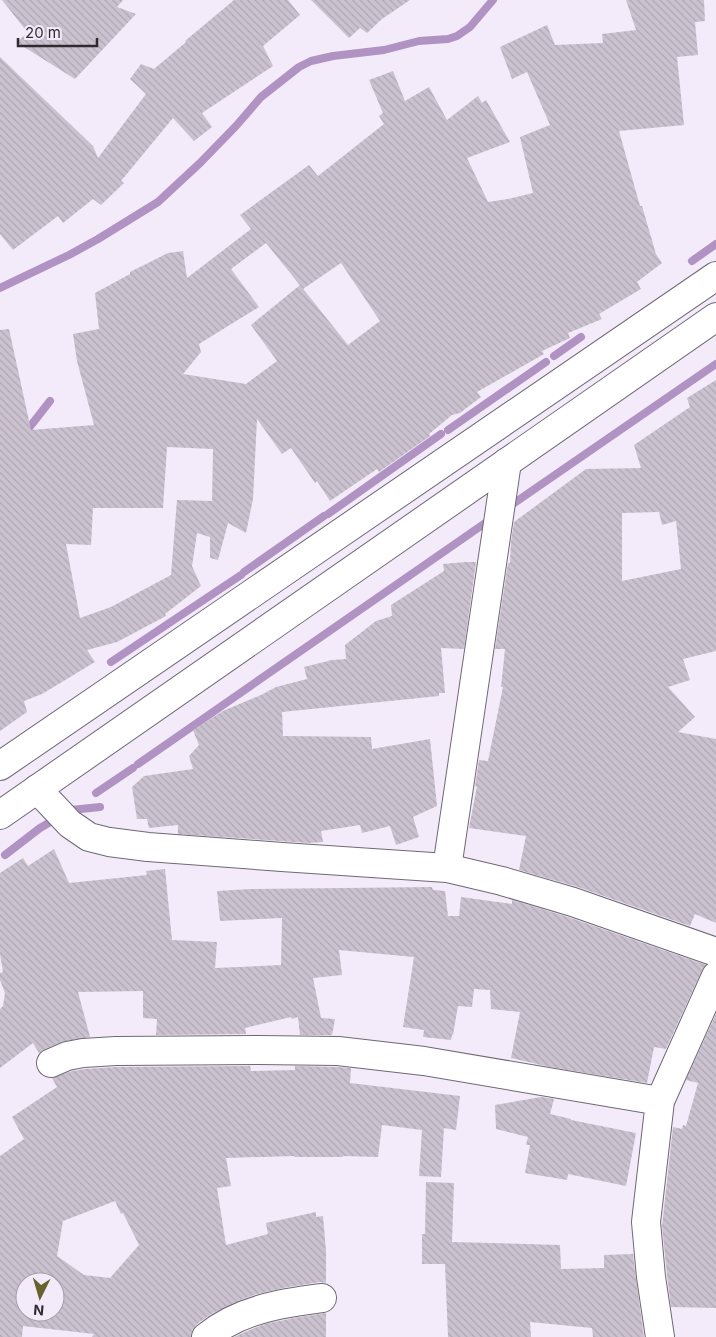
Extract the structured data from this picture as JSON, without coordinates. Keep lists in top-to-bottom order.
{
  "scale_bar": "20 m",
  "north": "bottom"
}
